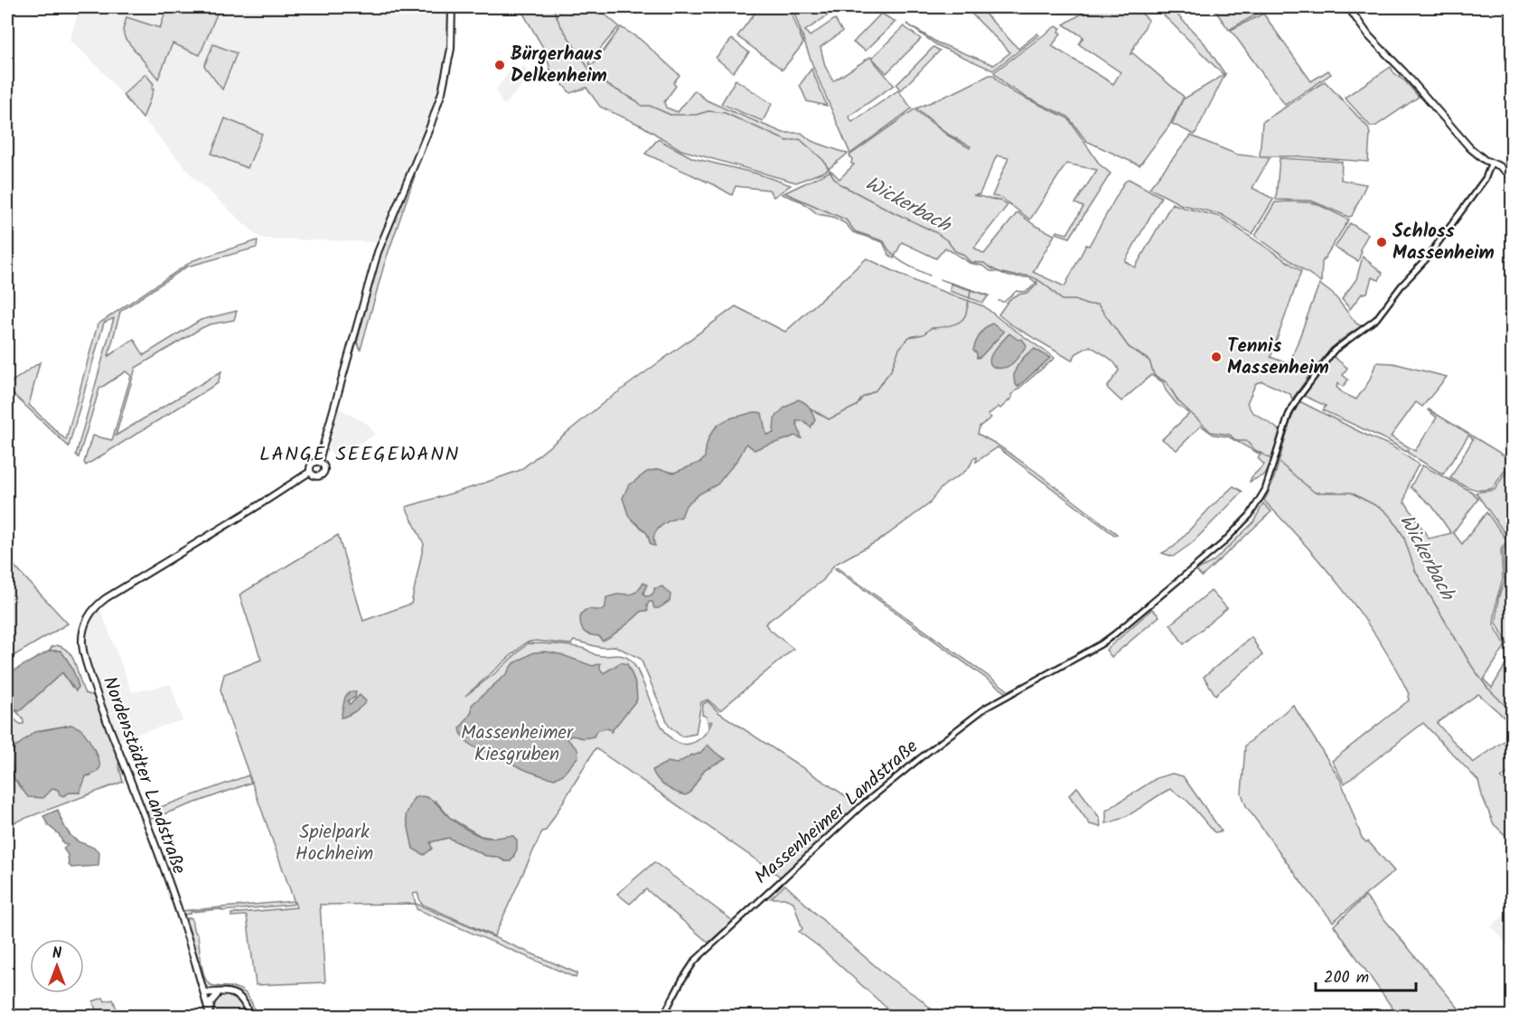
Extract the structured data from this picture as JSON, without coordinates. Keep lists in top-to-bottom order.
{
  "streets": {
    "main road": ["Nordenstädter Landstraße"],
    "street": ["Massenheimer Landstraße"]
  },
  "districts": ["LANGE SEEGEWANN"],
  "water": ["Wickerbach"],
  "parks": ["Massenheimer Kiesgruben", "Spielpark Hochheim"],
  "places": ["Bürgerhaus Delkenheim", "Schloss Massenheim", "Tennis Massenheim"],
  "scale_bar": "200 m",
  "north": "top"
}
